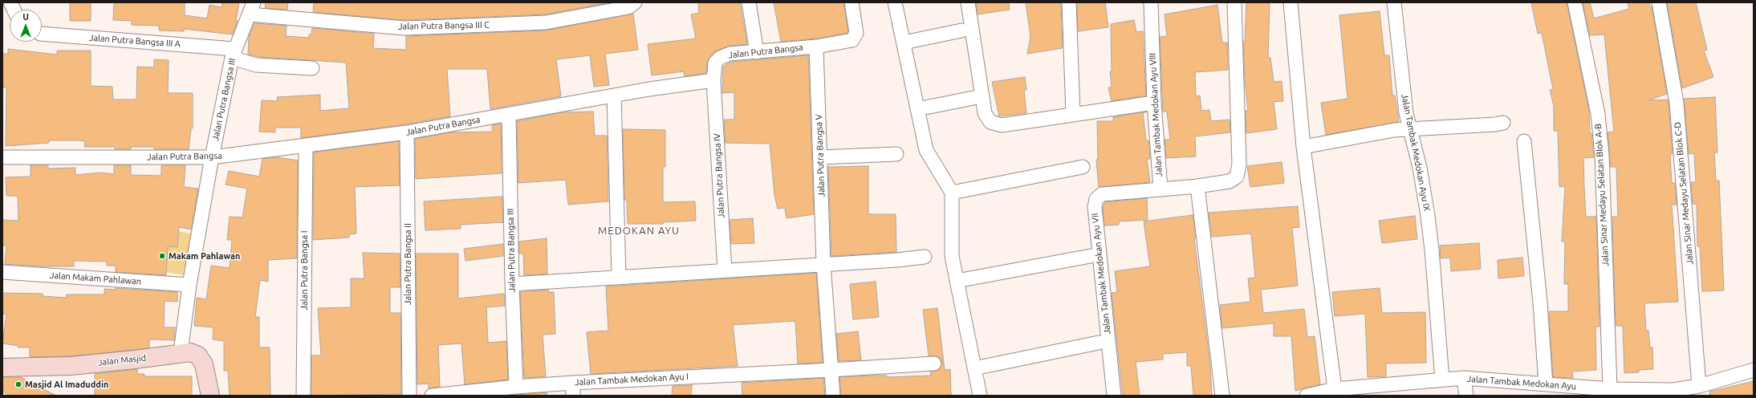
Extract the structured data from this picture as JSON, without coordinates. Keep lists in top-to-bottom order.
{
  "streets": {
    "street": [
      "Jalan Putra Bangsa III C",
      "Jalan Putra Bangsa III A",
      "Jalan Putra Bangsa",
      "Jalan Putra Bangsa III",
      "Jalan Tambak Medokan Ayu VIII",
      "Jalan Tambak Medokan Ayu IX",
      "Jalan Putra Bangsa V",
      "Jalan Putra Bangsa IV",
      "Jalan Sinar Medayu Selatan Blok C-D",
      "Jalan Sinar Medayu Selatan Blok A-B",
      "Jalan Putra Bangsa II",
      "Jalan Putra Bangsa I",
      "Jalan Tambak Medokan Ayu VII",
      "Jalan Makam Pahlawan",
      "Jalan Masjid",
      "Jalan Tambak Medokan Ayu I",
      "Jalan Tambak Medokan Ayu"
    ]
  },
  "crossings": [
    ["Jalan Putra Bangsa III C", "Jalan Putra Bangsa III"],
    ["Jalan Putra Bangsa III A", "Jalan Putra Bangsa III"],
    ["Jalan Putra Bangsa", "Jalan Putra Bangsa III"],
    ["Jalan Putra Bangsa", "Jalan Putra Bangsa V"],
    ["Jalan Putra Bangsa", "Jalan Putra Bangsa IV"],
    ["Jalan Putra Bangsa", "Jalan Putra Bangsa II"],
    ["Jalan Putra Bangsa", "Jalan Putra Bangsa I"],
    ["Jalan Putra Bangsa III", "Jalan Makam Pahlawan"],
    ["Jalan Putra Bangsa III", "Jalan Masjid"],
    ["Jalan Putra Bangsa III", "Jalan Tambak Medokan Ayu I"],
    ["Jalan Tambak Medokan Ayu VIII", "Jalan Tambak Medokan Ayu VII"],
    ["Jalan Tambak Medokan Ayu IX", "Jalan Tambak Medokan Ayu"],
    ["Jalan Putra Bangsa V", "Jalan Tambak Medokan Ayu I"],
    ["Jalan Sinar Medayu Selatan Blok C-D", "Jalan Tambak Medokan Ayu"],
    ["Jalan Sinar Medayu Selatan Blok A-B", "Jalan Tambak Medokan Ayu"]
  ],
  "districts": ["MEDOKAN AYU"],
  "places": ["Makam Pahlawan", "Masjid Al Imaduddin"],
  "north": "top"
}
